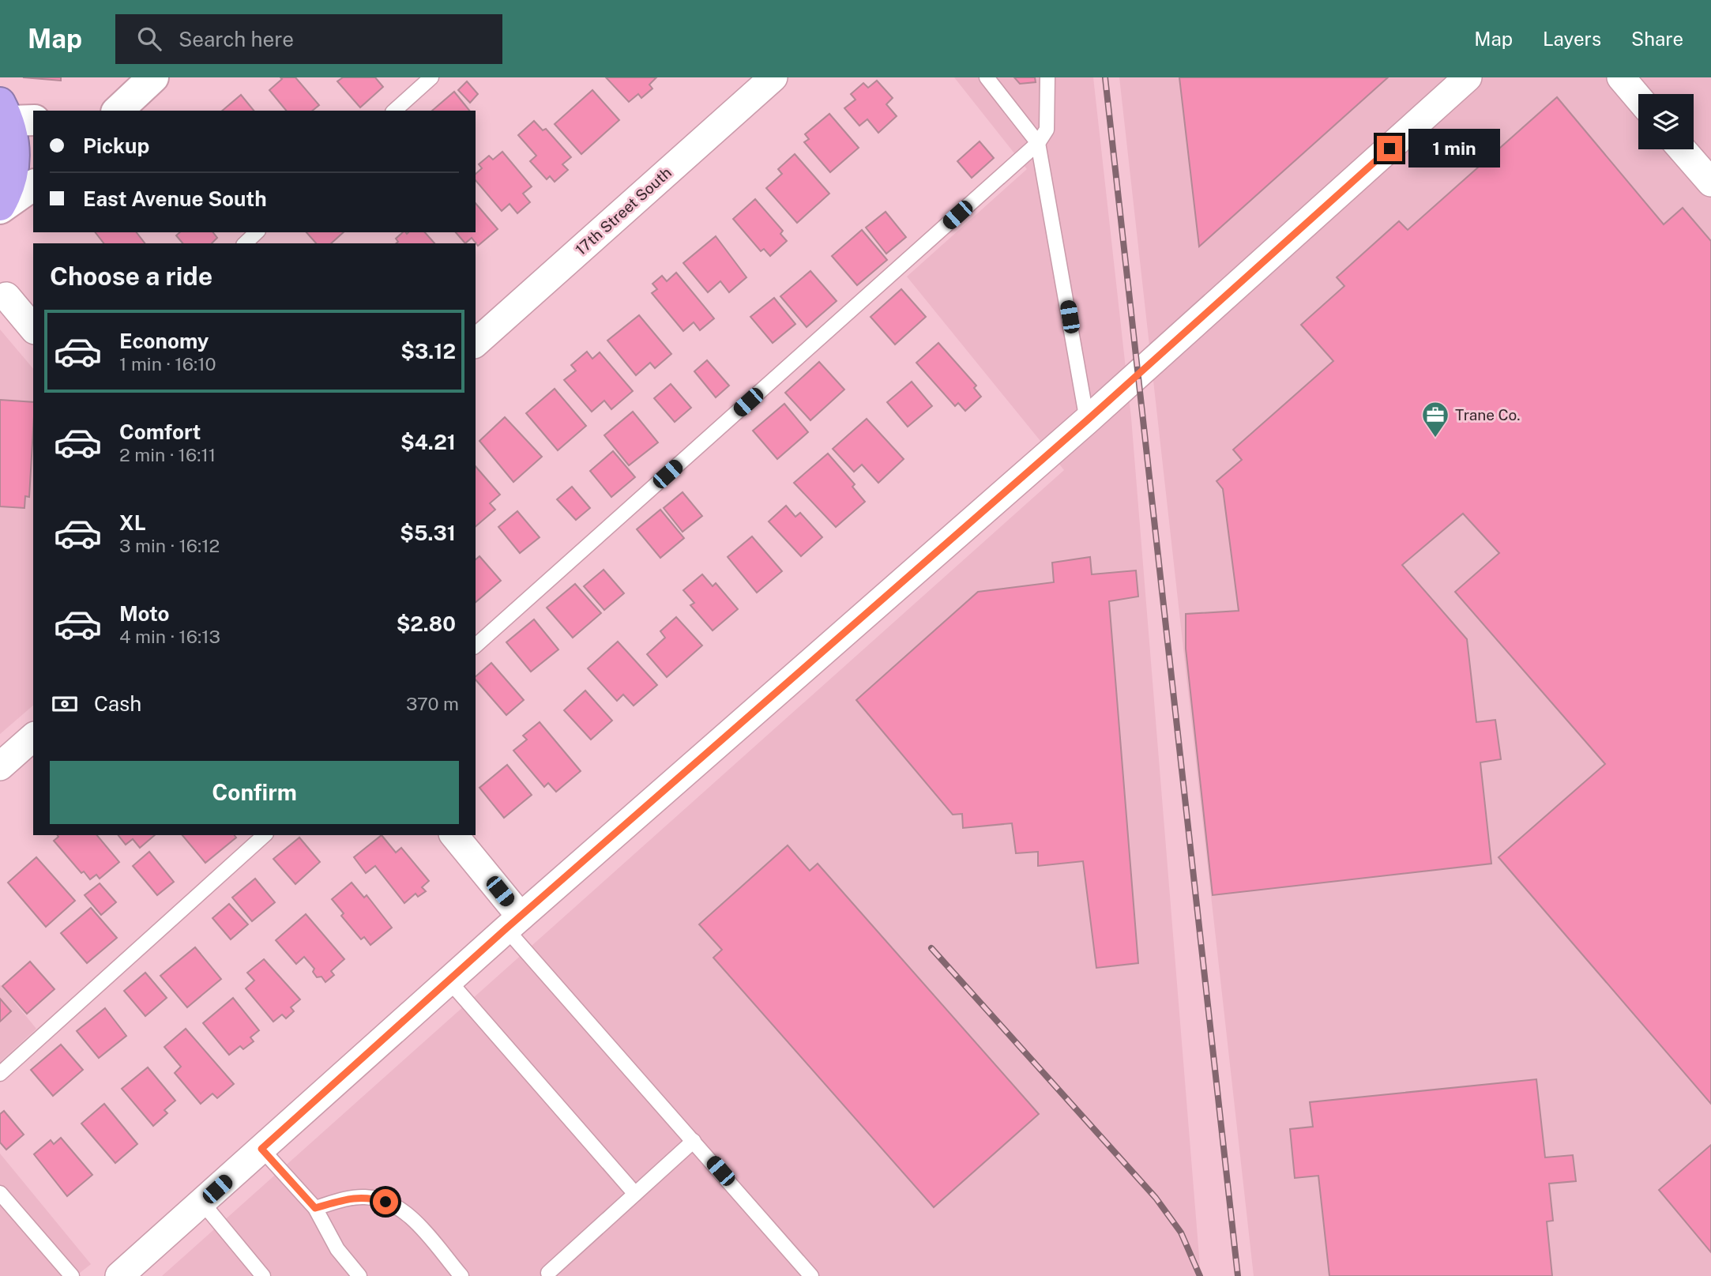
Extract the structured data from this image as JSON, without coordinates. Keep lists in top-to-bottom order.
{
  "streets": {
    "street": ["17th Street South"]
  },
  "places": {
    "office": ["Trane Co."]
  },
  "page": {
    "header": "Map",
    "search": "Search here",
    "nav": ["Map", "Layers", "Share"],
    "banner": ["Pickup", "East Avenue South"],
    "bubble": "1 min",
    "heading": "Choose a ride",
    "list": [
      {
        "name": "Economy",
        "note": "1 min · 16:10",
        "value": "$3.12"
      },
      {
        "name": "Comfort",
        "note": "2 min · 16:11",
        "value": "$4.21"
      },
      {
        "name": "XL",
        "note": "3 min · 16:12",
        "value": "$5.31"
      },
      {
        "name": "Moto",
        "note": "4 min · 16:13",
        "value": "$2.80"
      }
    ],
    "pay": ["Cash", "370 m"],
    "buttons": "Confirm"
  }
}
